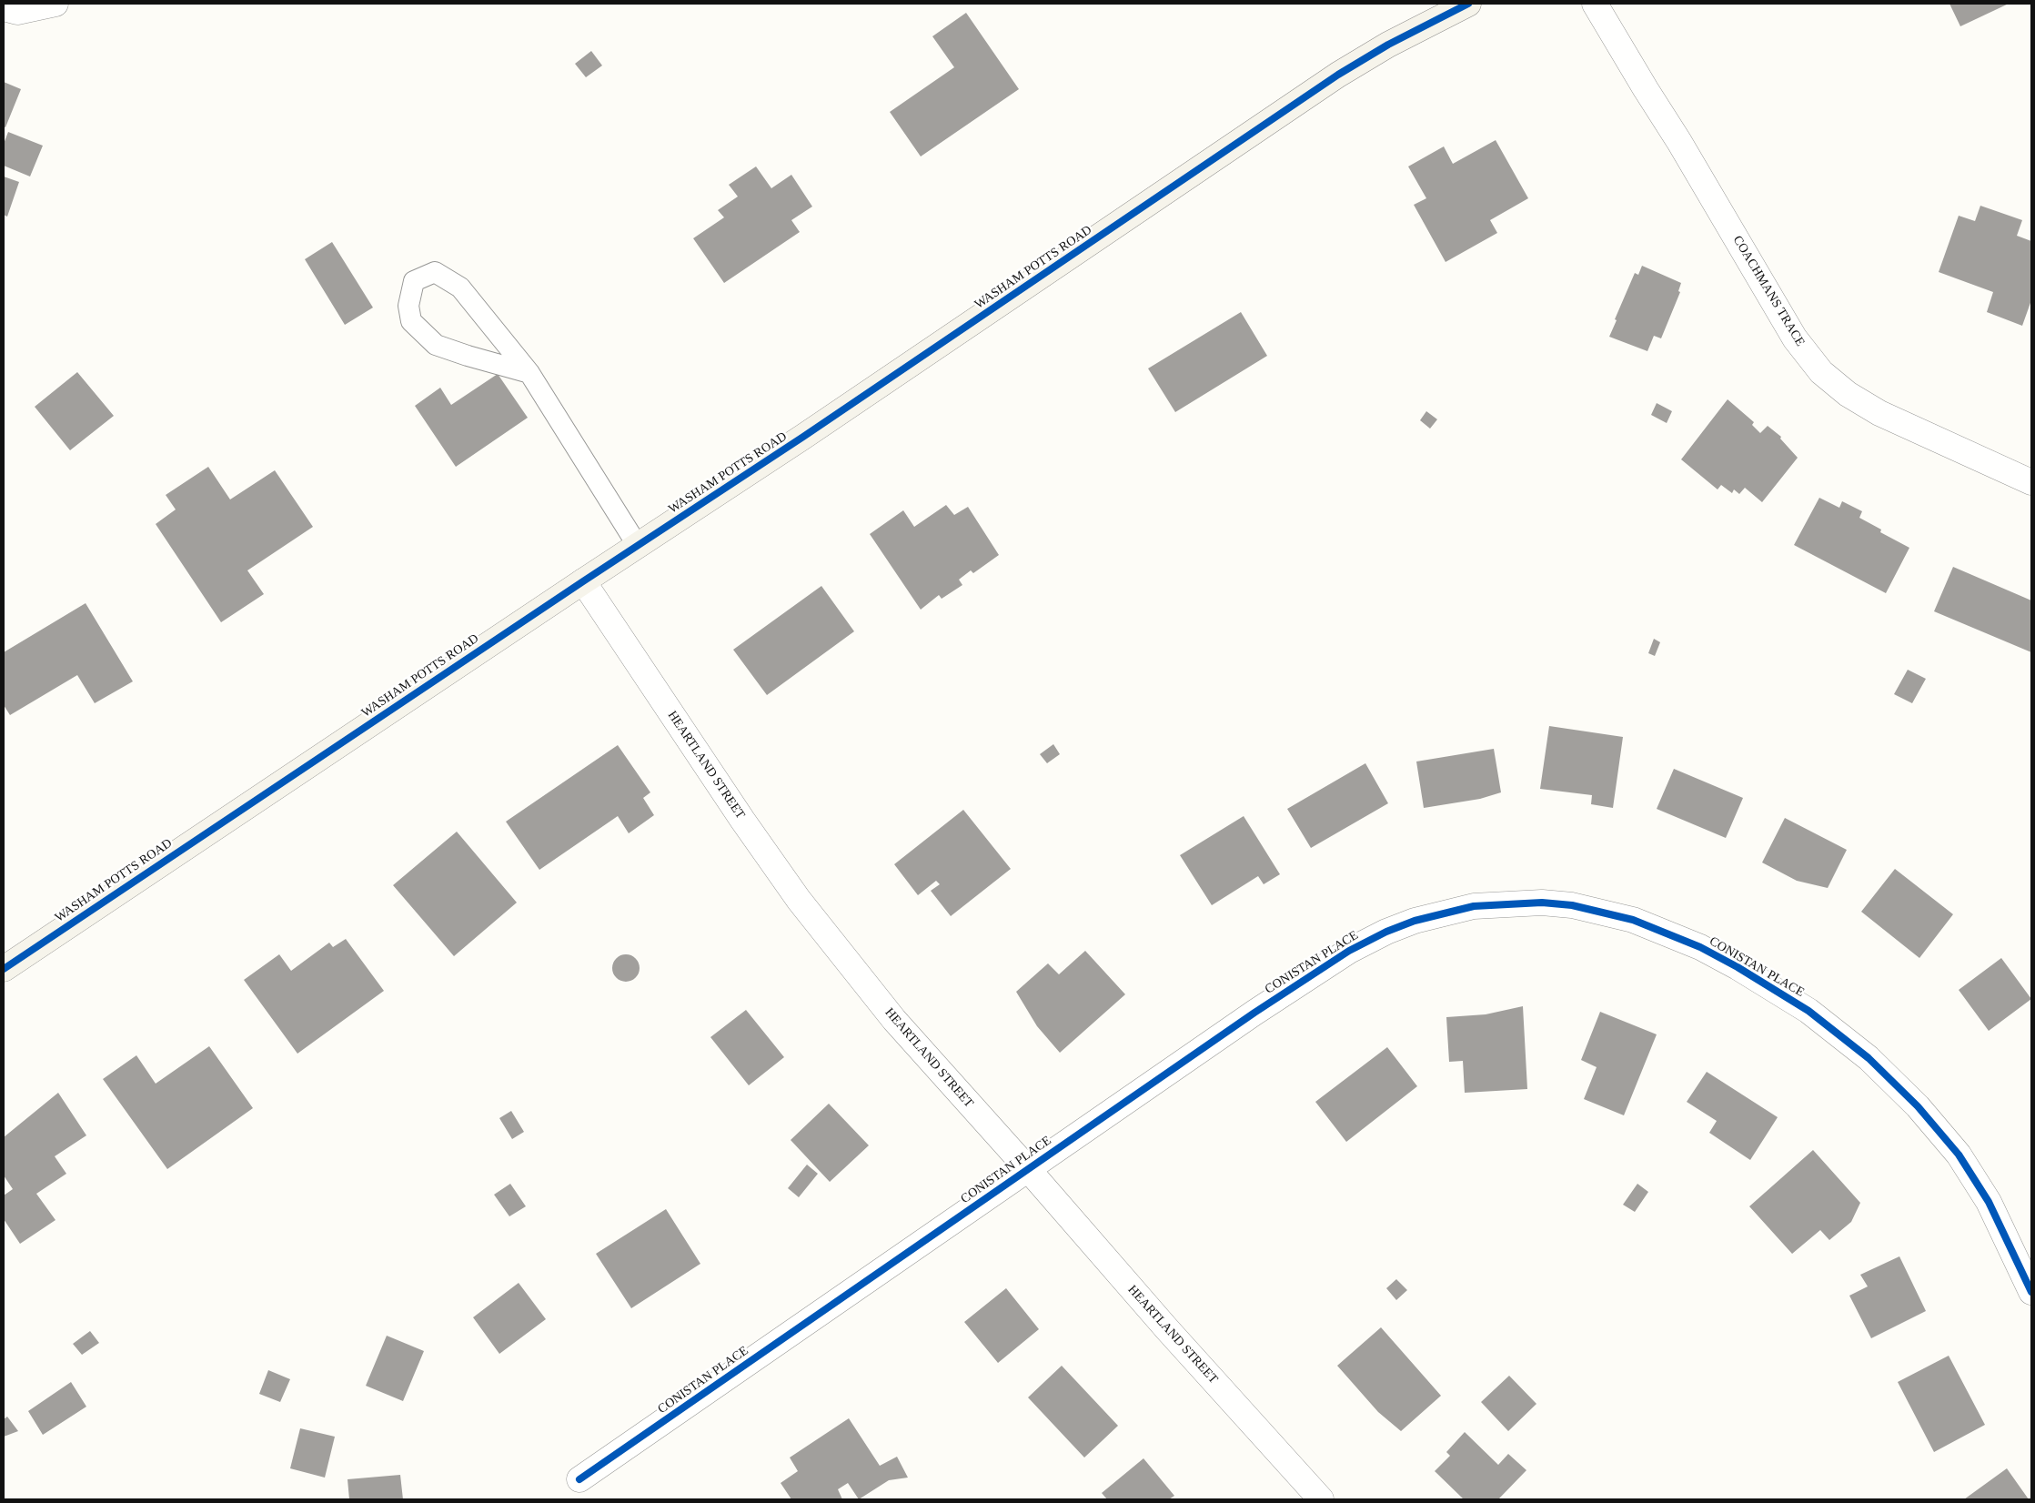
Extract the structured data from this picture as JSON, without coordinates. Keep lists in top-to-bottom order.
{
  "streets": {
    "street": [
      "WASHAM POTTS ROAD",
      "COACHMANS TRACE",
      "HEARTLAND STREET",
      "CONISTAN PLACE"
    ]
  },
  "crossings": [
    ["WASHAM POTTS ROAD", "HEARTLAND STREET"],
    ["HEARTLAND STREET", "CONISTAN PLACE"]
  ]
}
